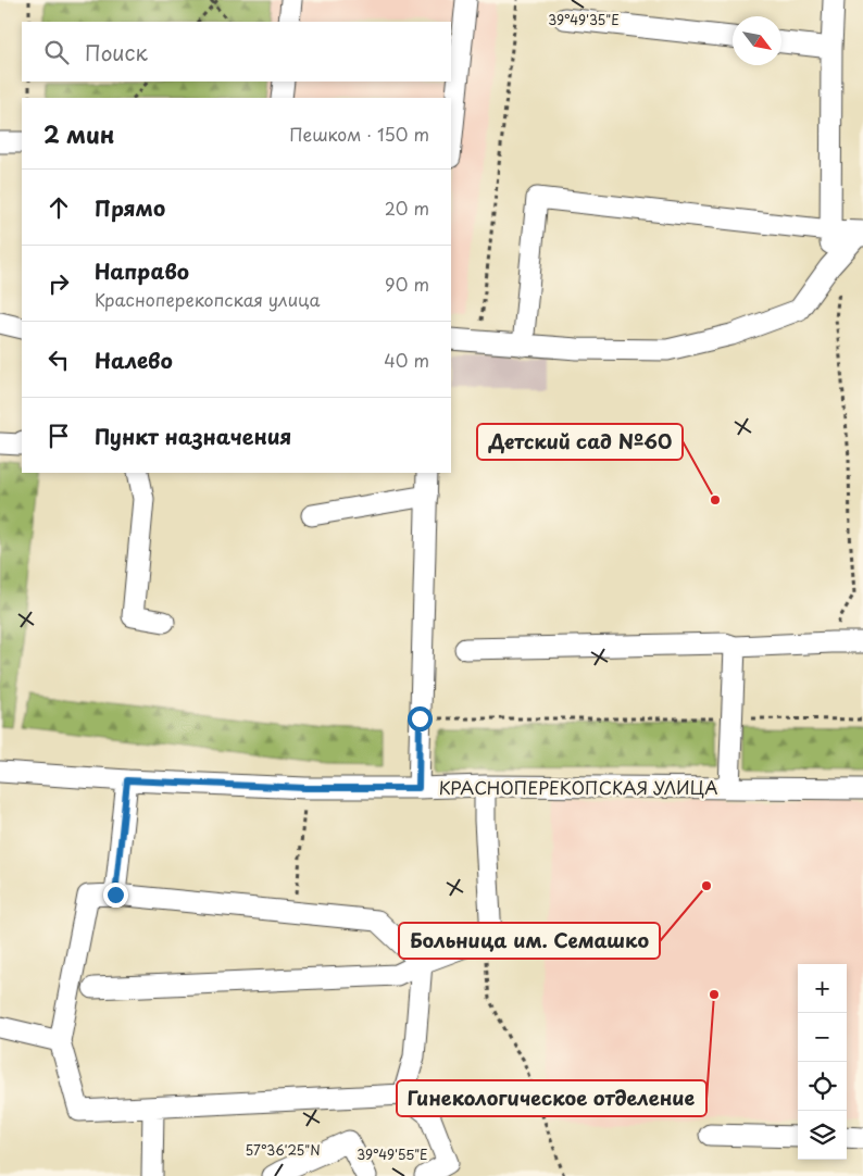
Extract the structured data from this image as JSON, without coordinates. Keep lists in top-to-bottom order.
{
  "streets": {
    "street": ["КРАСНОПЕРЕКОПСКАЯ УЛИЦА"]
  },
  "places": ["Детский сад №60", "Больница им. Семашко", "Гинекологическое отделение"],
  "north": "bottom right",
  "page": {
    "search": "Поиск",
    "heading": ["2 мин", "Пешком · 150 m"],
    "list": [
      ["Прямо", "20 m"],
      ["Направо", "Красноперекопская улица", "90 m"],
      ["Налево", "40 m"],
      "Пункт назначения"
    ],
    "map_buttons": ["+", "−"]
  },
  "coordinates": ["39°49'35\"E", "57°36'25\"N", "39°49'55\"E"]
}
